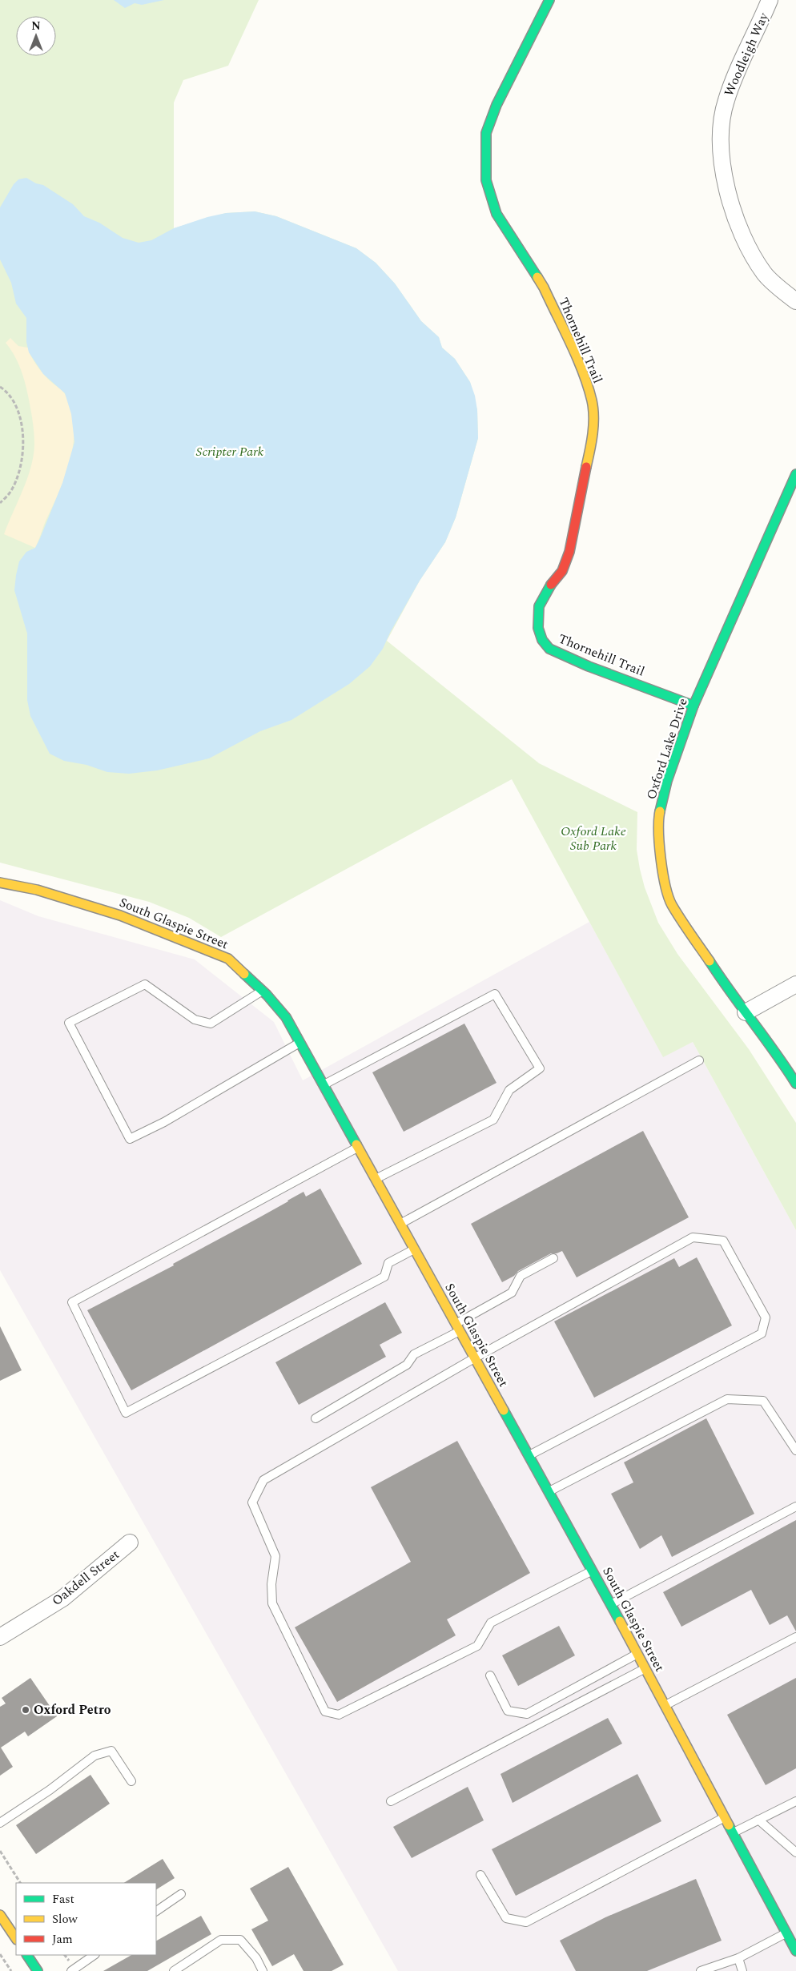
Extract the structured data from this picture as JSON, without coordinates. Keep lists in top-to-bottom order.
{
  "streets": {
    "street": [
      "Woodleigh Way",
      "Thornehill Trail",
      "Oxford Lake Drive",
      "South Glaspie Street",
      "Oakdell Street"
    ]
  },
  "crossings": [
    ["Thornehill Trail", "Oxford Lake Drive"]
  ],
  "parks": ["Scripter Park", "Oxford Lake Sub Park"],
  "places": ["Oxford Petro"],
  "legend": ["Fast", "Slow", "Jam"],
  "north": "top"
}
